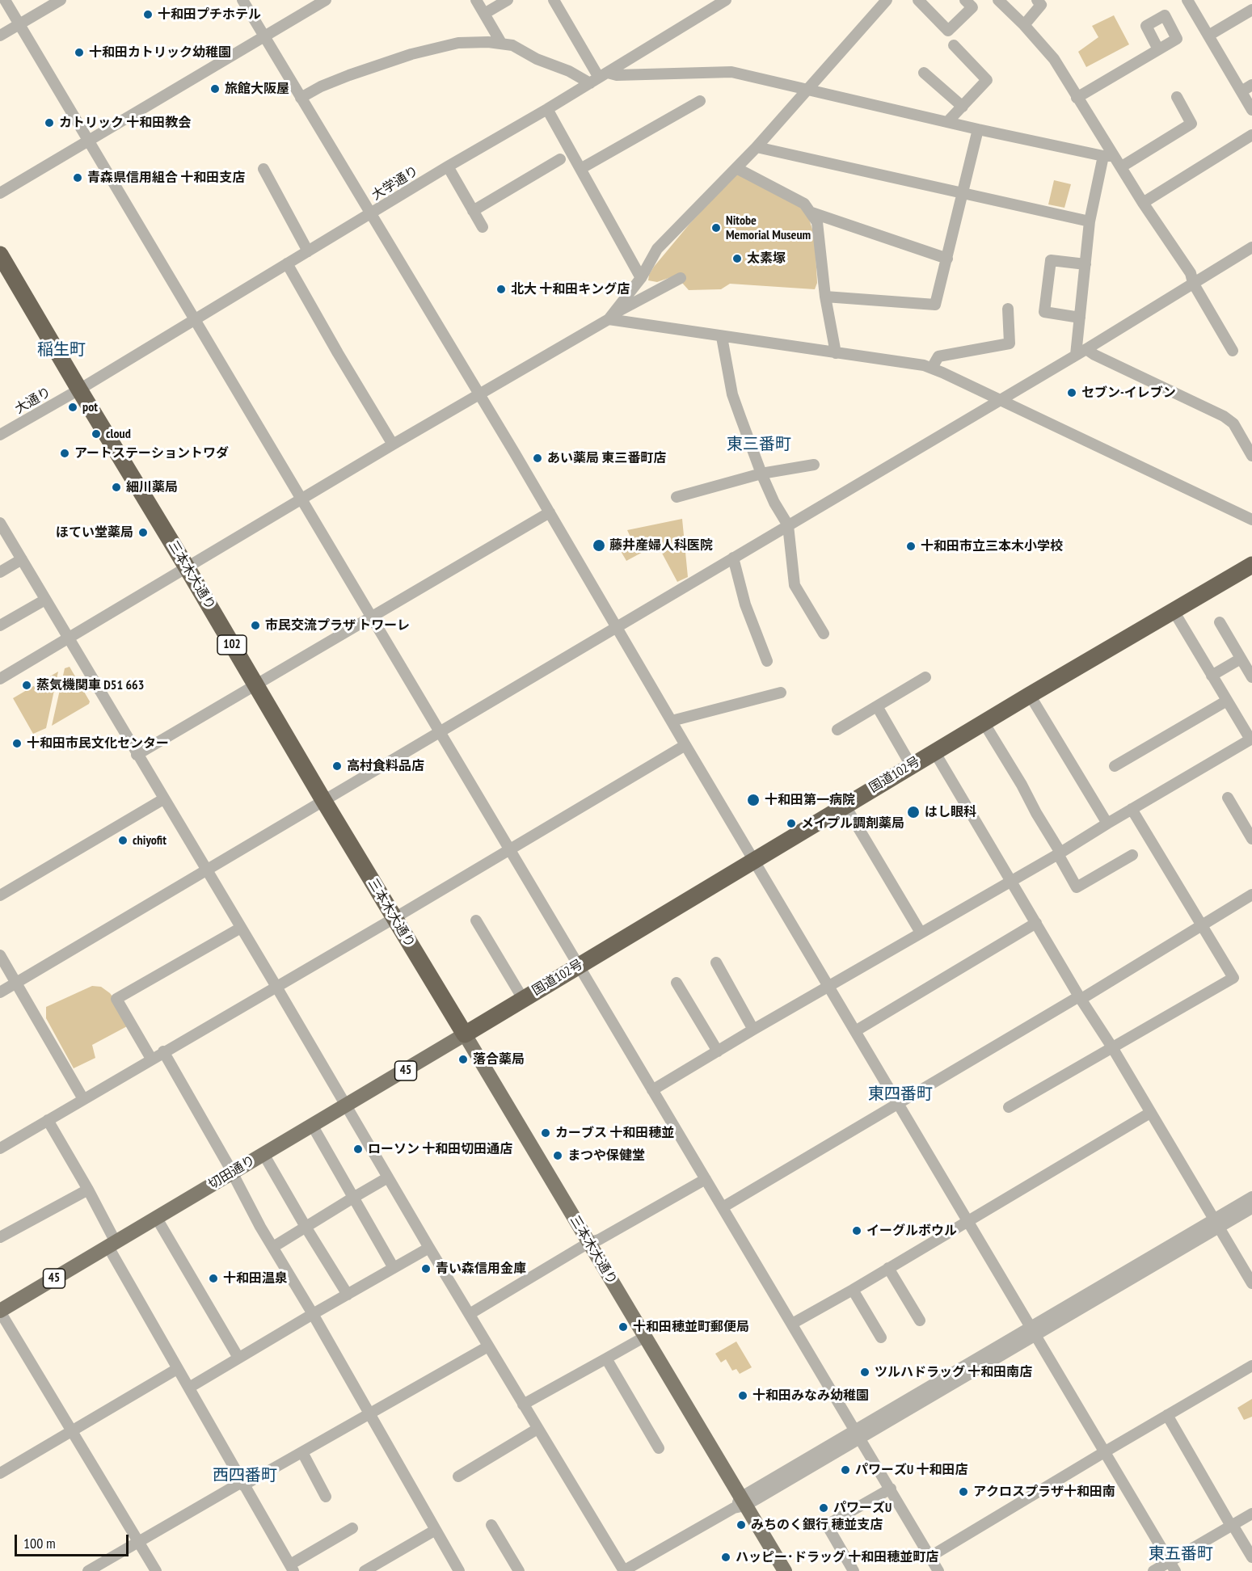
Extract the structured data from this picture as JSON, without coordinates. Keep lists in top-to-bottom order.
{
  "streets": {
    "highway": ["三本木大通り", "102", "国道102号"],
    "main road": ["45", "切田通り"],
    "street": ["大学通り", "大通り"]
  },
  "crossings": [
    ["大学通り", "大通り"],
    ["大学通り", "三本木大通り"],
    ["大通り", "三本木大通り"],
    ["三本木大通り", "国道102号"],
    ["三本木大通り", "切田通り"],
    ["国道102号", "切田通り"]
  ],
  "districts": [
    "稲生町",
    "東三番町",
    "東四番町",
    "西四番町",
    "東五番町"
  ],
  "places": [
    "十和田プチホテル",
    "十和田カトリック幼稚園",
    "旅館大阪屋",
    "カトリック 十和田教会",
    "青森県信用組合 十和田支店",
    "Nitobe Memorial Museum",
    "太素塚",
    "北大 十和田キング店",
    "セブン-イレブン",
    "pot",
    "cloud",
    "アートステーショントワダ",
    "あい薬局 東三番町店",
    "細川薬局",
    "ほてい堂薬局",
    "藤井産婦人科医院",
    "十和田市立三本木小学校",
    "市民交流プラザ トワーレ",
    "蒸気機関車 D51 663",
    "十和田市民文化センター",
    "高村食料品店",
    "十和田第一病院",
    "はし眼科",
    "メイプル調剤薬局",
    "chiyofit",
    "落合薬局",
    "カーブス 十和田穂並",
    "ローソン 十和田切田通店",
    "まつや保健堂",
    "イーグルボウル",
    "青い森信用金庫",
    "十和田温泉",
    "十和田穂並町郵便局",
    "ツルハドラッグ 十和田南店",
    "十和田みなみ幼稚園",
    "パワーズU 十和田店",
    "アクロスプラザ十和田南",
    "パワーズU",
    "みちのく銀行 穂並支店",
    "ハッピー･ドラッグ 十和田穂並町店"
  ],
  "scale_bar": "100 m"
}
